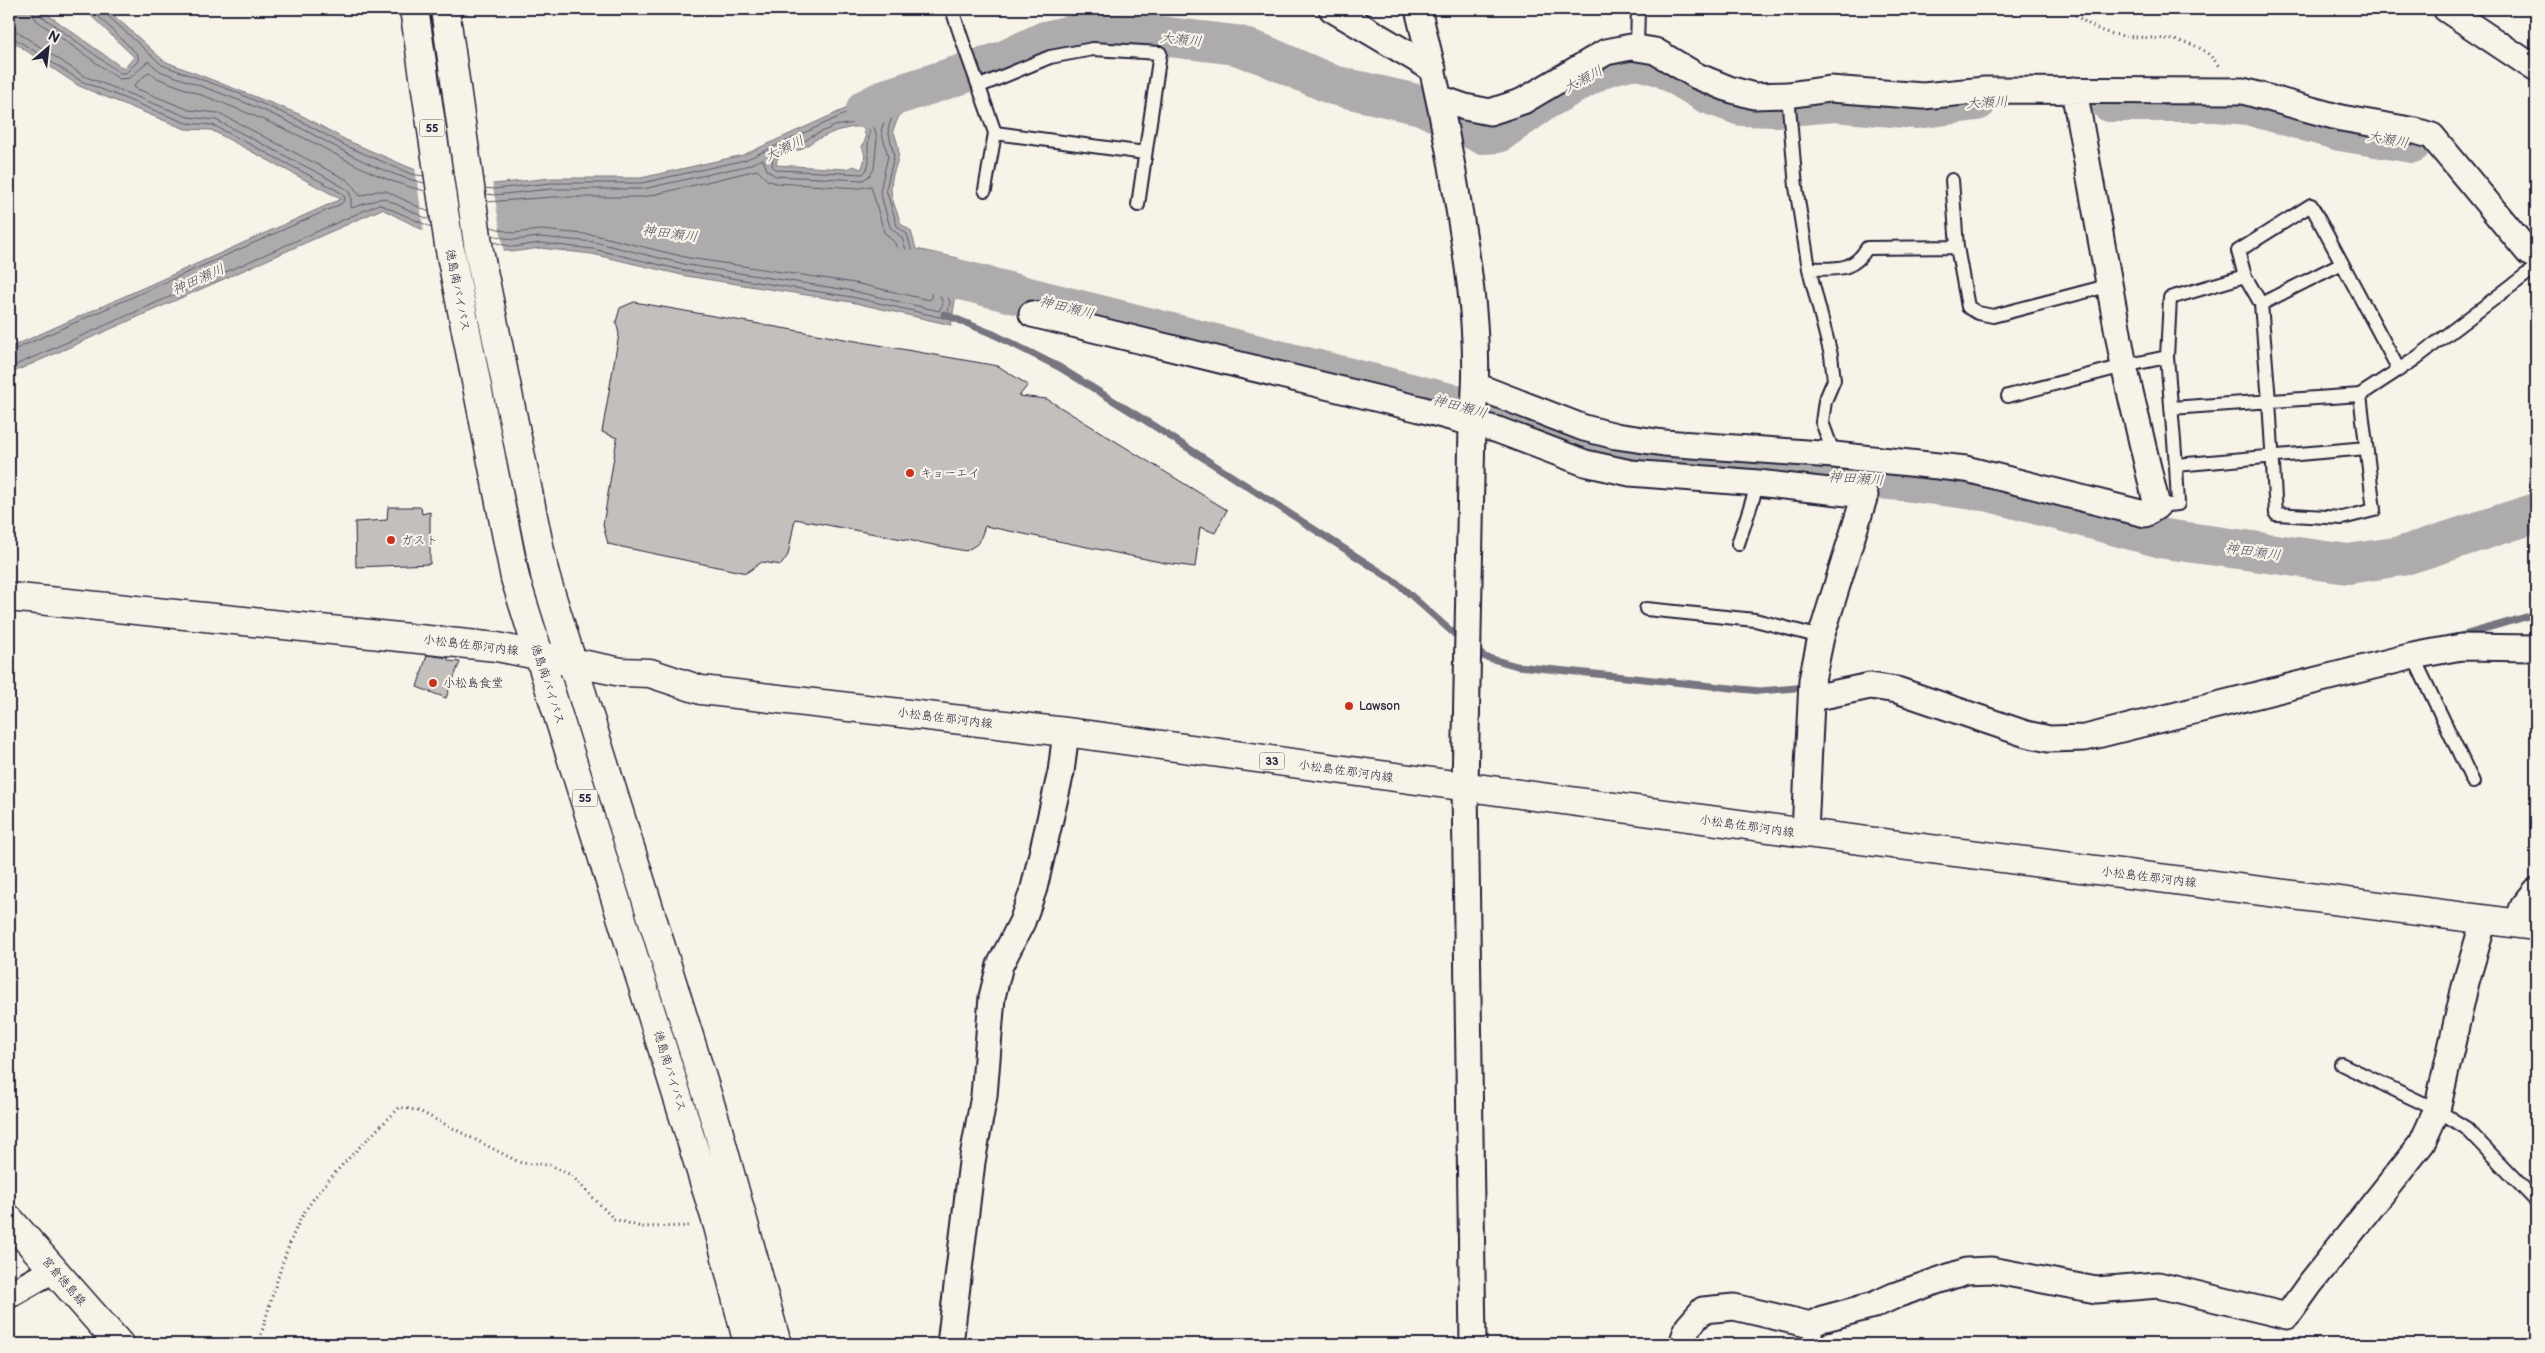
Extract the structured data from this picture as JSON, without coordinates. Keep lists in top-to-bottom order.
{
  "streets": {
    "main road": [
      "55",
      "徳島南バイパス",
      "小松島佐那河内線",
      "33",
      "宮倉徳島線"
    ]
  },
  "crossings": [
    ["55", "小松島佐那河内線"],
    ["徳島南バイパス", "小松島佐那河内線"]
  ],
  "water": ["大瀬川", "神田瀬川"],
  "places": [
    "キョーエイ",
    "ガスト",
    "小松島食堂",
    "Lawson"
  ],
  "north": "top right"
}
